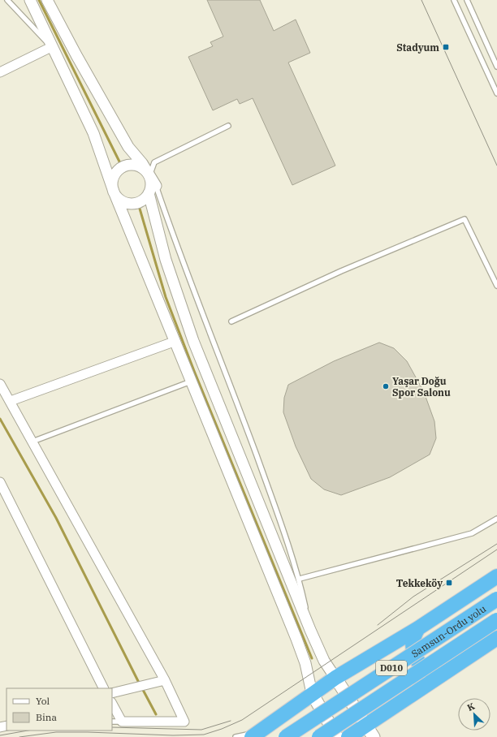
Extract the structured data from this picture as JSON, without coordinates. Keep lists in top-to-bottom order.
{
  "streets": {
    "highway": ["Samsun-Ordu yolu", "D010"]
  },
  "places": {
    "transit": ["Stadyum", "Tekkeköy"],
    "other": ["Yaşar Doğu Spor Salonu"]
  },
  "legend": ["Yol", "Bina"],
  "north": "top left"
}
